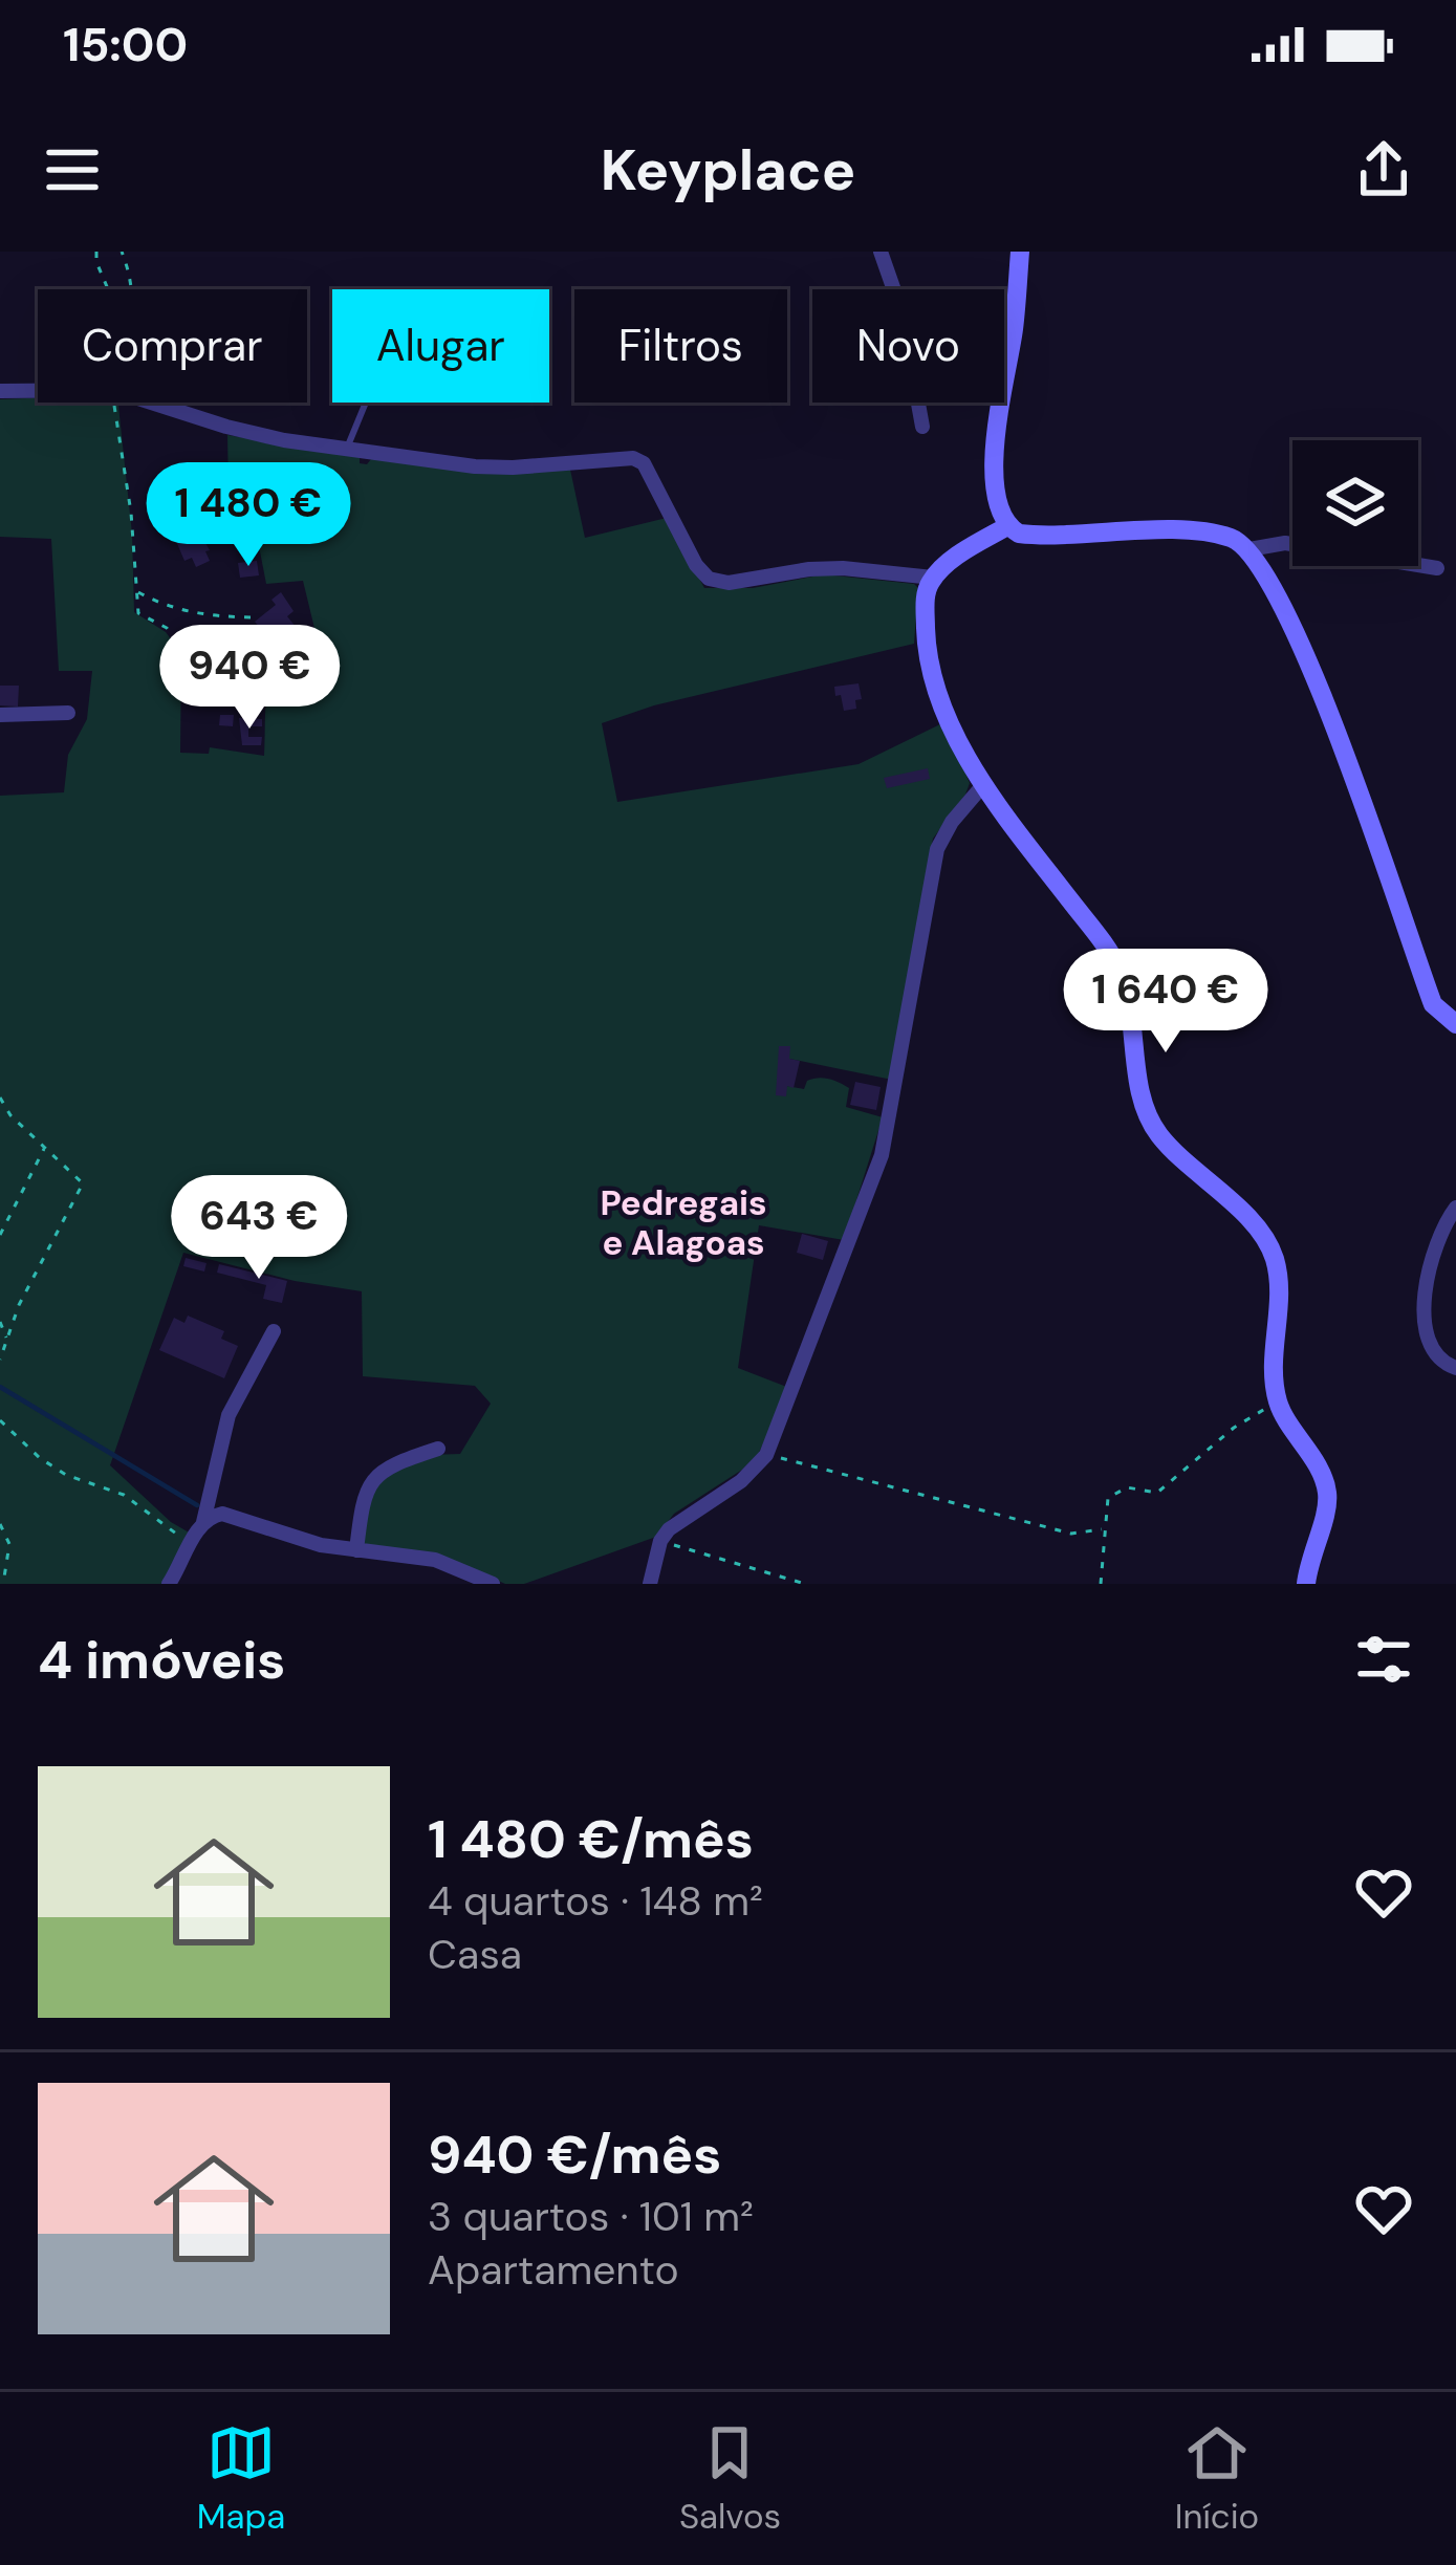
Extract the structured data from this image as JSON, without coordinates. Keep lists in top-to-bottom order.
{
  "districts": ["Pedregais e Alagoas"],
  "page": {
    "status": "15:00",
    "header": "Keyplace",
    "chip": [
      "Comprar",
      "Alugar",
      "Filtros",
      "Novo"
    ],
    "price": [
      "1 480 €",
      "940 €",
      "1 640 €",
      "643 €"
    ],
    "heading": "4 imóveis",
    "list": [
      {
        "name": "1 480 €/mês",
        "note": "4 quartos · 148 m² · Casa"
      },
      {
        "name": "940 €/mês",
        "note": "3 quartos · 101 m² · Apartamento"
      }
    ],
    "tabs": ["Mapa", "Salvos", "Início"]
  }
}
